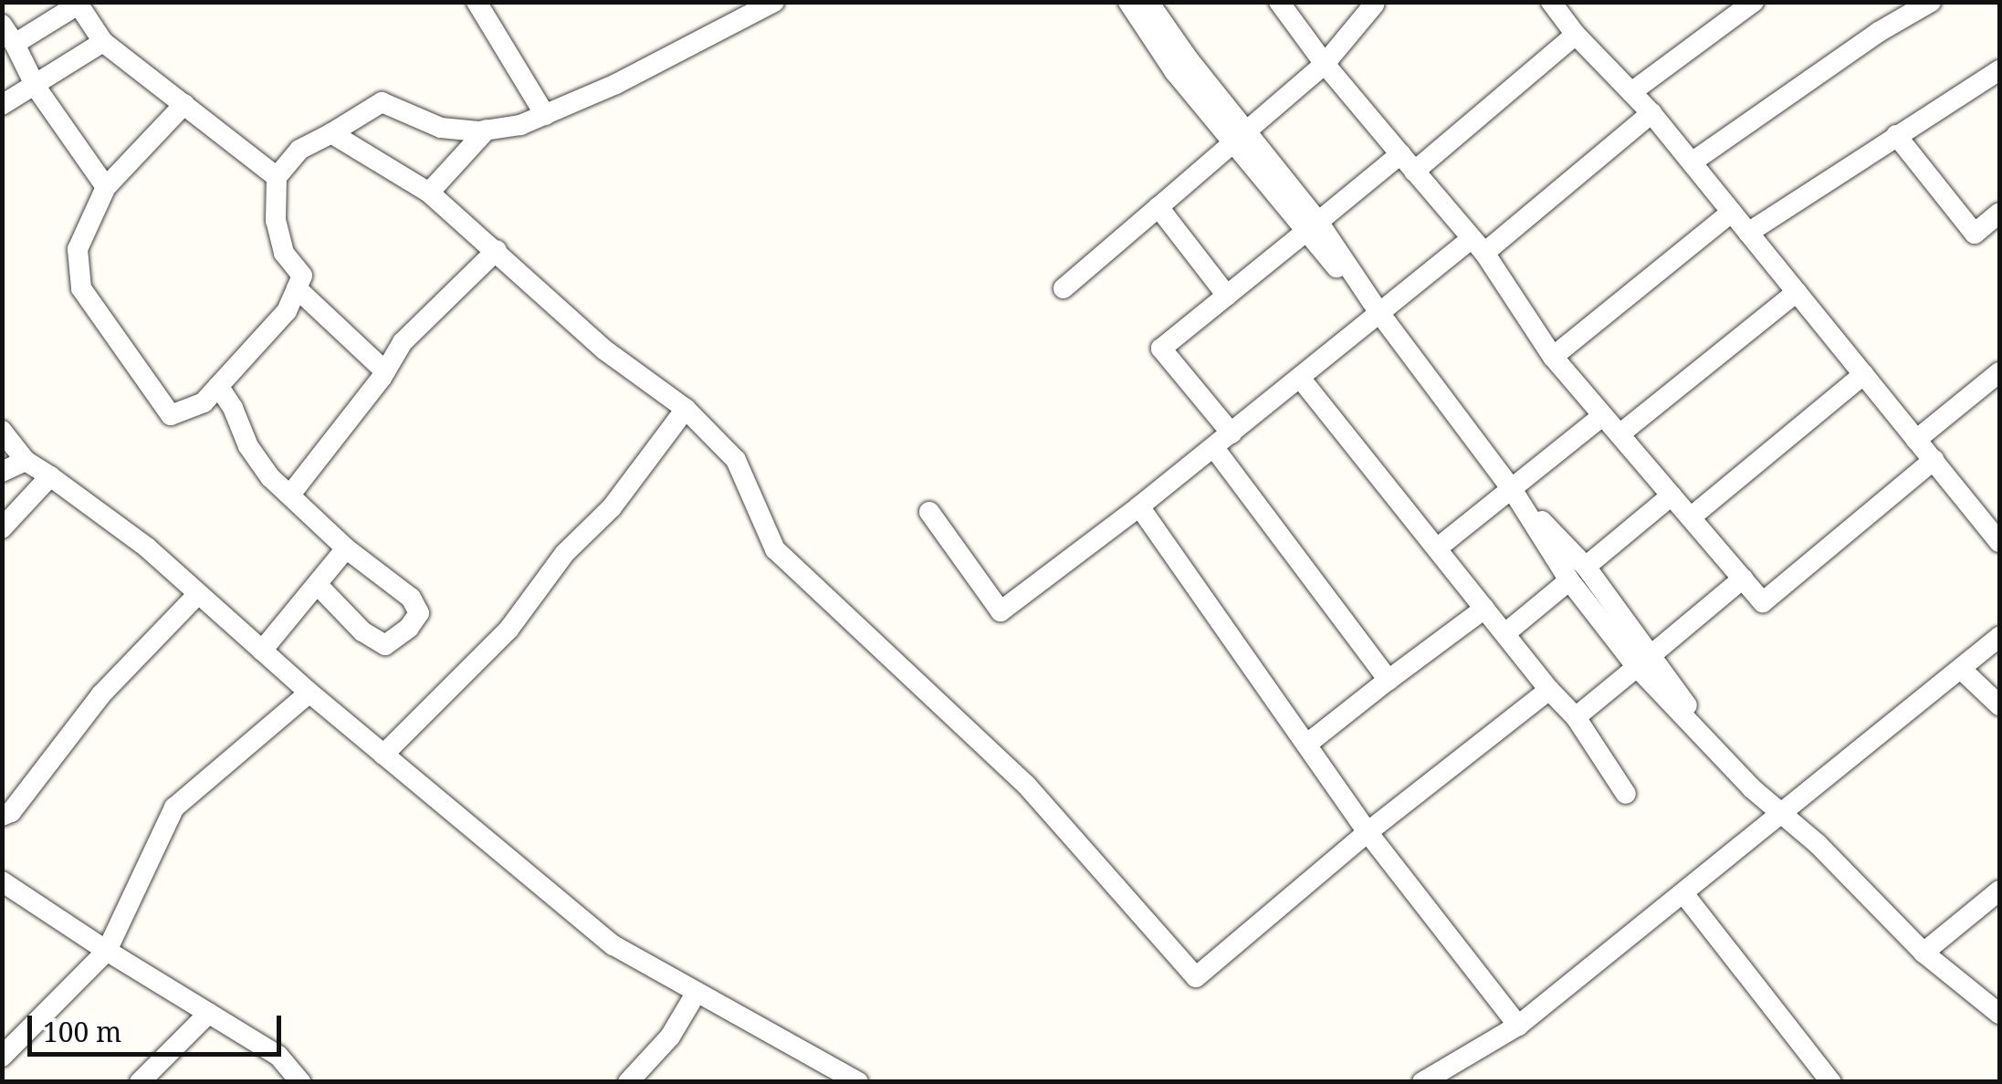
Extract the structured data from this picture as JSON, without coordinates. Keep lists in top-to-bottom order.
{
  "scale_bar": "100 m"
}
